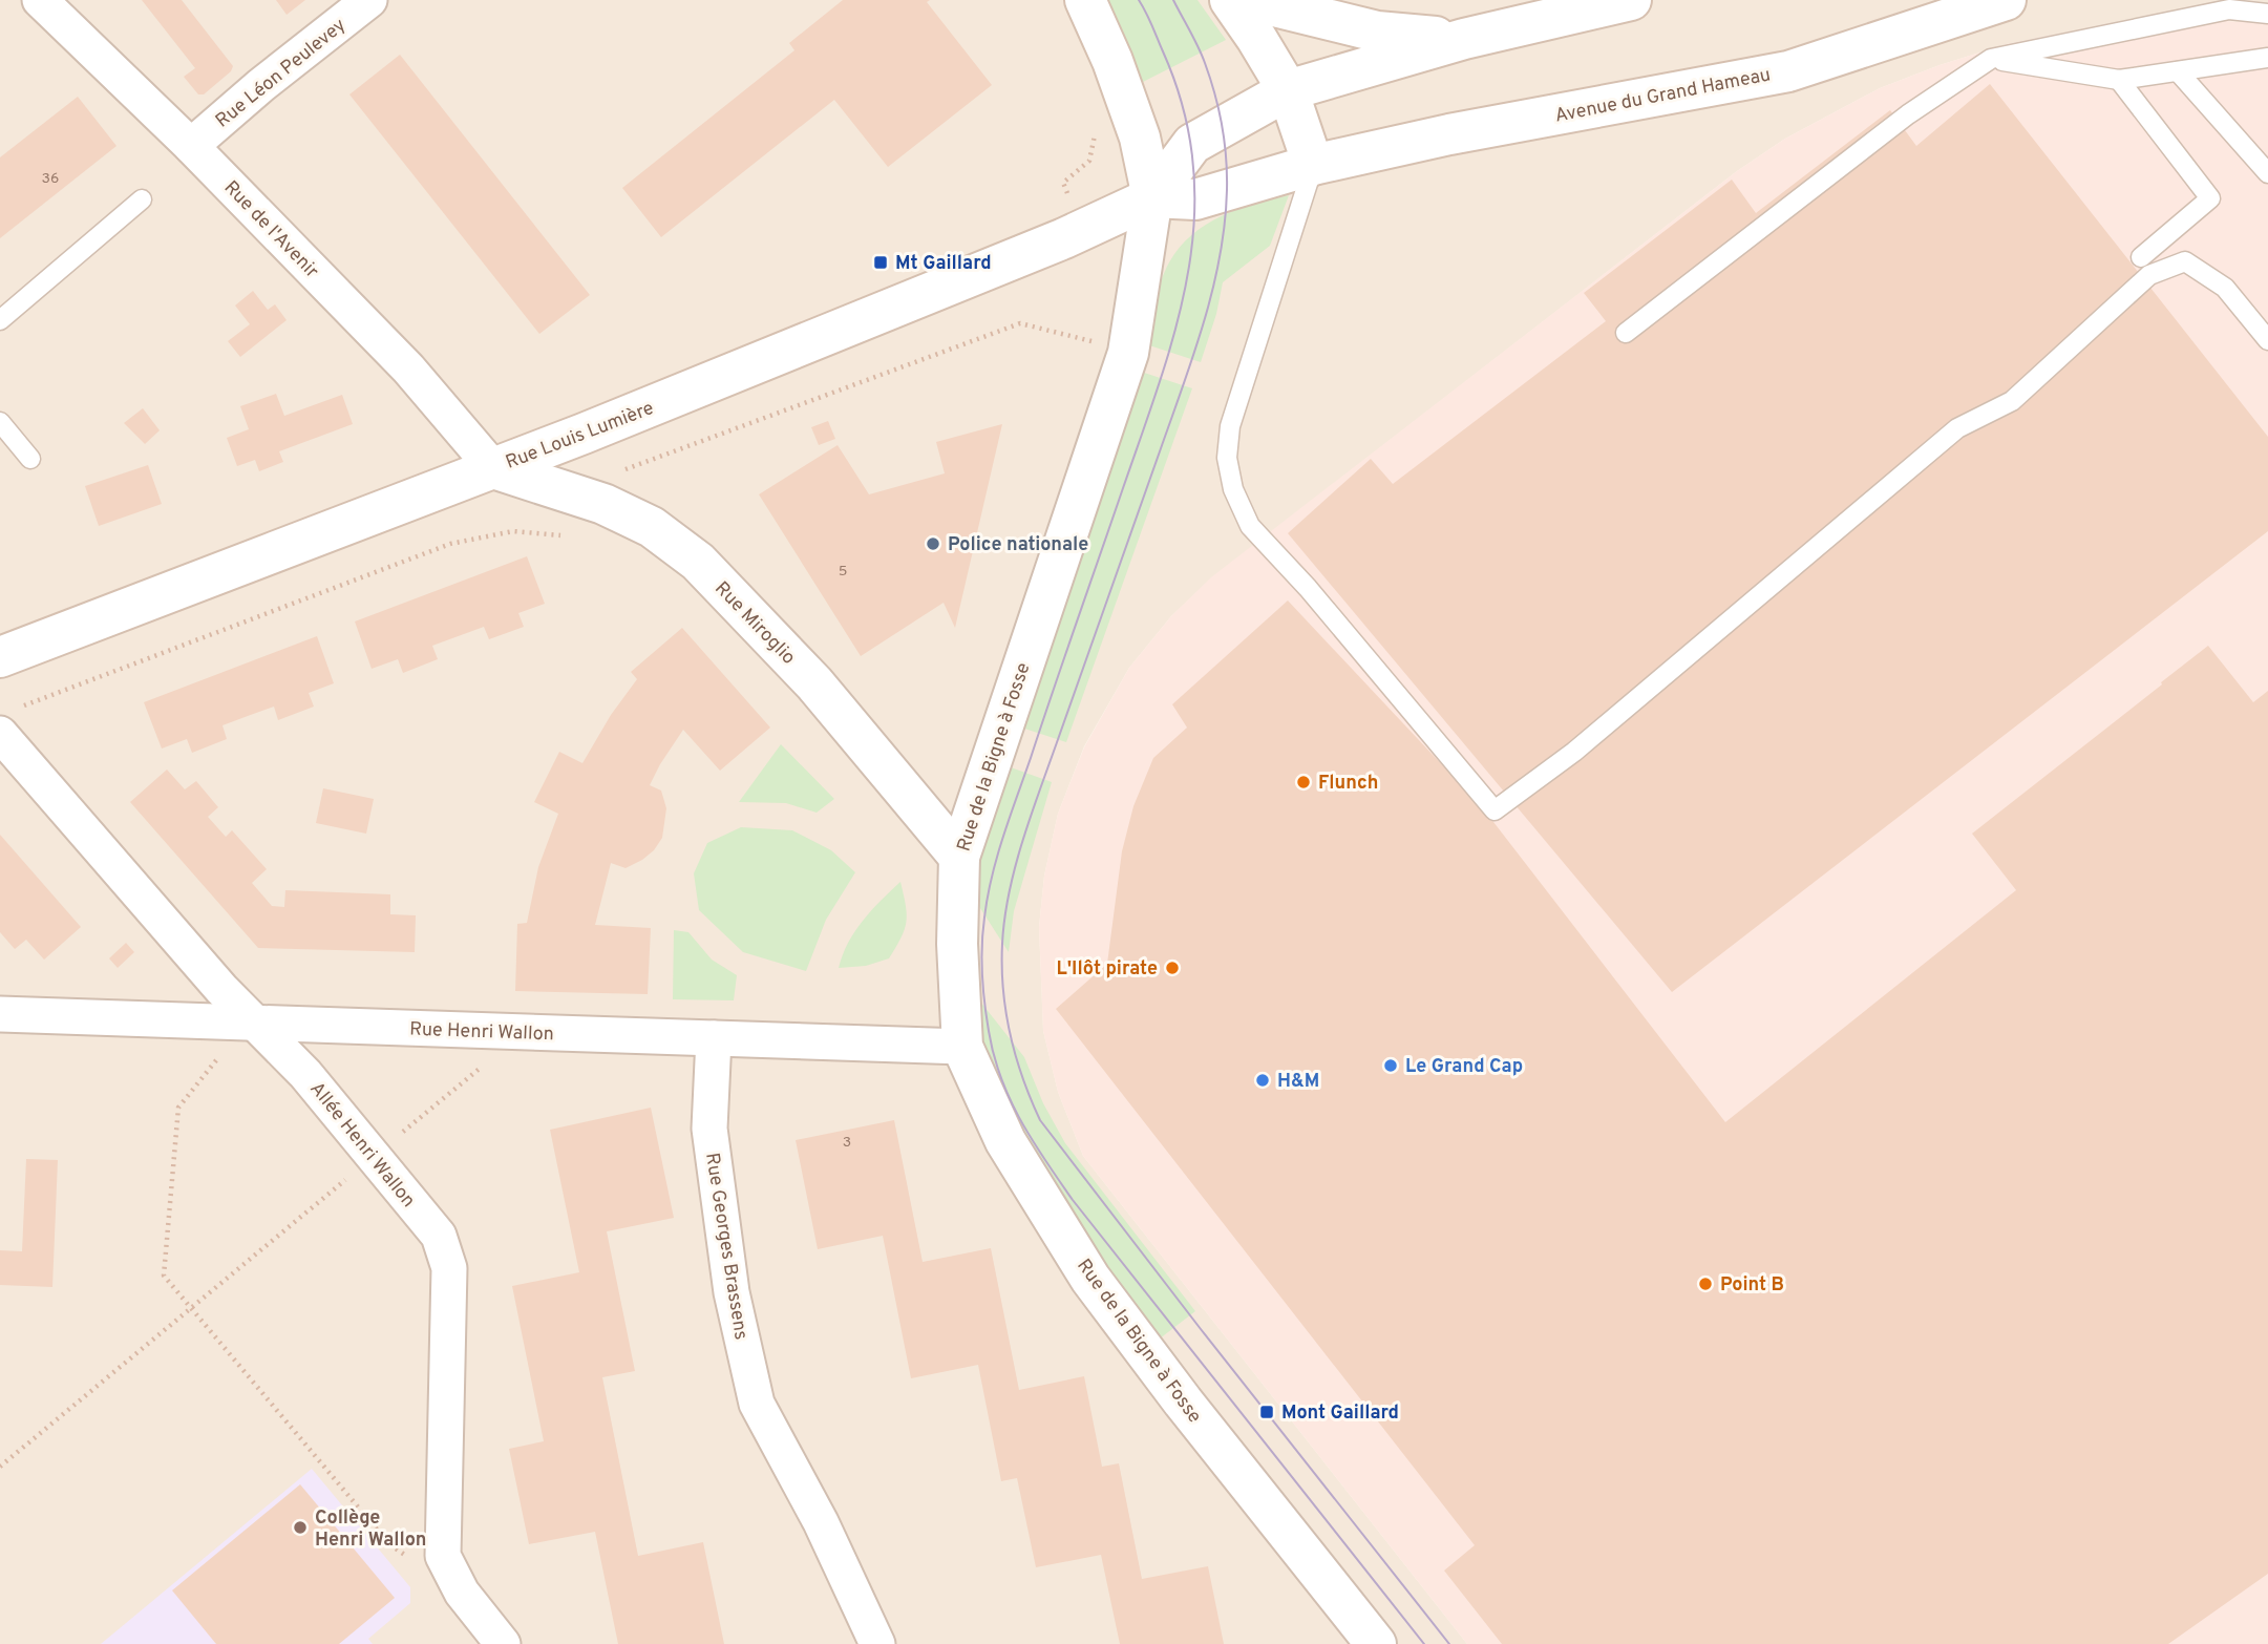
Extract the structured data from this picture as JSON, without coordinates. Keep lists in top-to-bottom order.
{
  "streets": {
    "main road": [
      "Avenue du Grand Hameau",
      "Rue Louis Lumière",
      "Rue Miroglio",
      "Rue de la Bigne à Fosse"
    ],
    "street": [
      "Rue Léon Peulevey",
      "Rue de l'Avenir",
      "Rue Henri Wallon",
      "Allée Henri Wallon",
      "Rue Georges Brassens"
    ]
  },
  "crossings": [
    ["Rue Léon Peulevey", "Rue de l'Avenir"],
    ["Avenue du Grand Hameau", "Rue Louis Lumière"],
    ["Avenue du Grand Hameau", "Rue de la Bigne à Fosse"],
    ["Rue de l'Avenir", "Rue Louis Lumière"],
    ["Rue de l'Avenir", "Rue Miroglio"],
    ["Rue Louis Lumière", "Rue Miroglio"],
    ["Rue Louis Lumière", "Rue de la Bigne à Fosse"],
    ["Rue Miroglio", "Rue de la Bigne à Fosse"],
    ["Rue de la Bigne à Fosse", "Rue Henri Wallon"],
    ["Rue Henri Wallon", "Allée Henri Wallon"],
    ["Rue Henri Wallon", "Rue Georges Brassens"]
  ],
  "places": {
    "transit": ["Mt Gaillard", "Mont Gaillard"],
    "other": [
      "Police nationale",
      "Flunch",
      "L'Ilôt pirate",
      "Le Grand Cap",
      "H&M",
      "Point B",
      "Collège Henri Wallon"
    ]
  },
  "house_numbers": ["36", "5", "3"]
}
